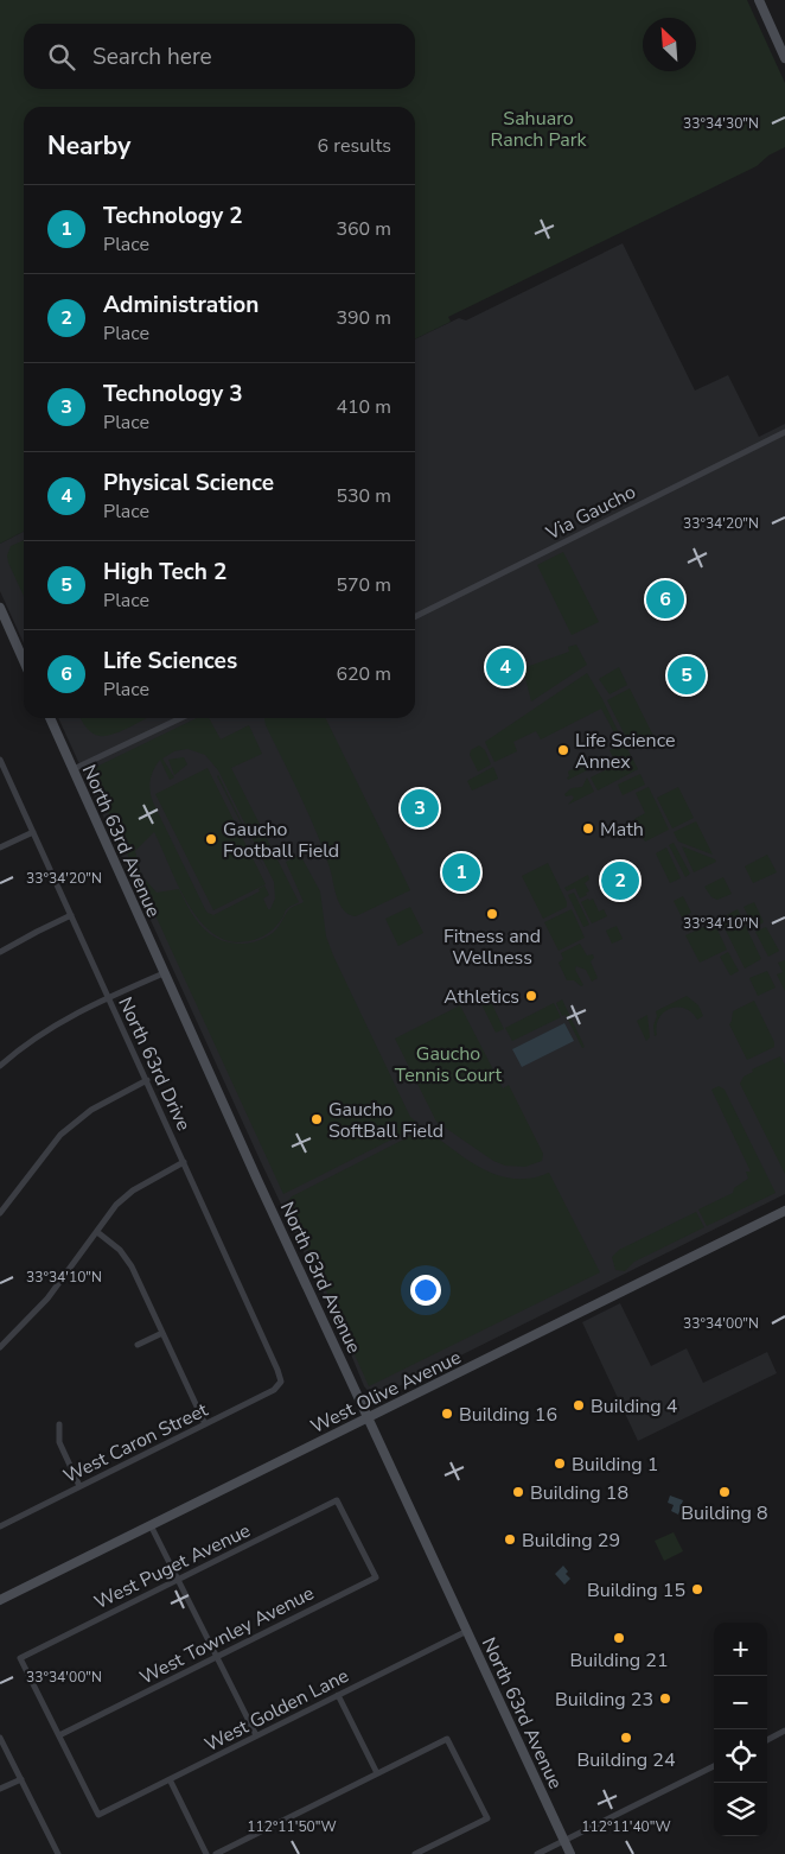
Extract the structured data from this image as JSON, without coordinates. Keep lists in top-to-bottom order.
{
  "streets": {
    "street": [
      "Via Gaucho",
      "North 63rd Avenue",
      "North 63rd Drive",
      "West Olive Avenue",
      "West Caron Street",
      "West Puget Avenue",
      "West Townley Avenue",
      "West Golden Lane"
    ]
  },
  "crossings": [
    ["North 63rd Avenue", "West Olive Avenue"],
    ["North 63rd Avenue", "West Golden Lane"],
    ["North 63rd Drive", "West Caron Street"],
    ["West Puget Avenue", "West Townley Avenue"],
    ["West Puget Avenue", "West Golden Lane"],
    ["West Townley Avenue", "West Golden Lane"]
  ],
  "parks": ["Sahuaro Ranch Park", "Gaucho Tennis Court"],
  "places": [
    "Life Science Annex",
    "Math",
    "Gaucho Football Field",
    "Fitness and Wellness",
    "Athletics",
    "Gaucho SoftBall Field",
    "Building 4",
    "Building 16",
    "Building 1",
    "Building 18",
    "Building 8",
    "Building 29",
    "Building 15",
    "Building 21",
    "Building 23",
    "Building 24"
  ],
  "north": "top left",
  "page": {
    "search": "Search here",
    "heading": ["Nearby", "6 results"],
    "list": [
      {
        "mark": "1",
        "name": "Technology 2",
        "note": "Place",
        "value": "360 m"
      },
      {
        "mark": "2",
        "name": "Administration",
        "note": "Place",
        "value": "390 m"
      },
      {
        "mark": "3",
        "name": "Technology 3",
        "note": "Place",
        "value": "410 m"
      },
      {
        "mark": "4",
        "name": "Physical Science",
        "note": "Place",
        "value": "530 m"
      },
      {
        "mark": "5",
        "name": "High Tech 2",
        "note": "Place",
        "value": "570 m"
      },
      {
        "mark": "6",
        "name": "Life Sciences",
        "note": "Place",
        "value": "620 m"
      }
    ],
    "pins": [
      "6",
      "4",
      "5",
      "3",
      "1",
      "2"
    ],
    "map_buttons": ["+", "−"]
  },
  "coordinates": [
    "33°34'30\"N",
    "33°34'20\"N",
    "33°34'10\"N",
    "33°34'00\"N",
    "112°11'50\"W",
    "112°11'40\"W"
  ]
}
